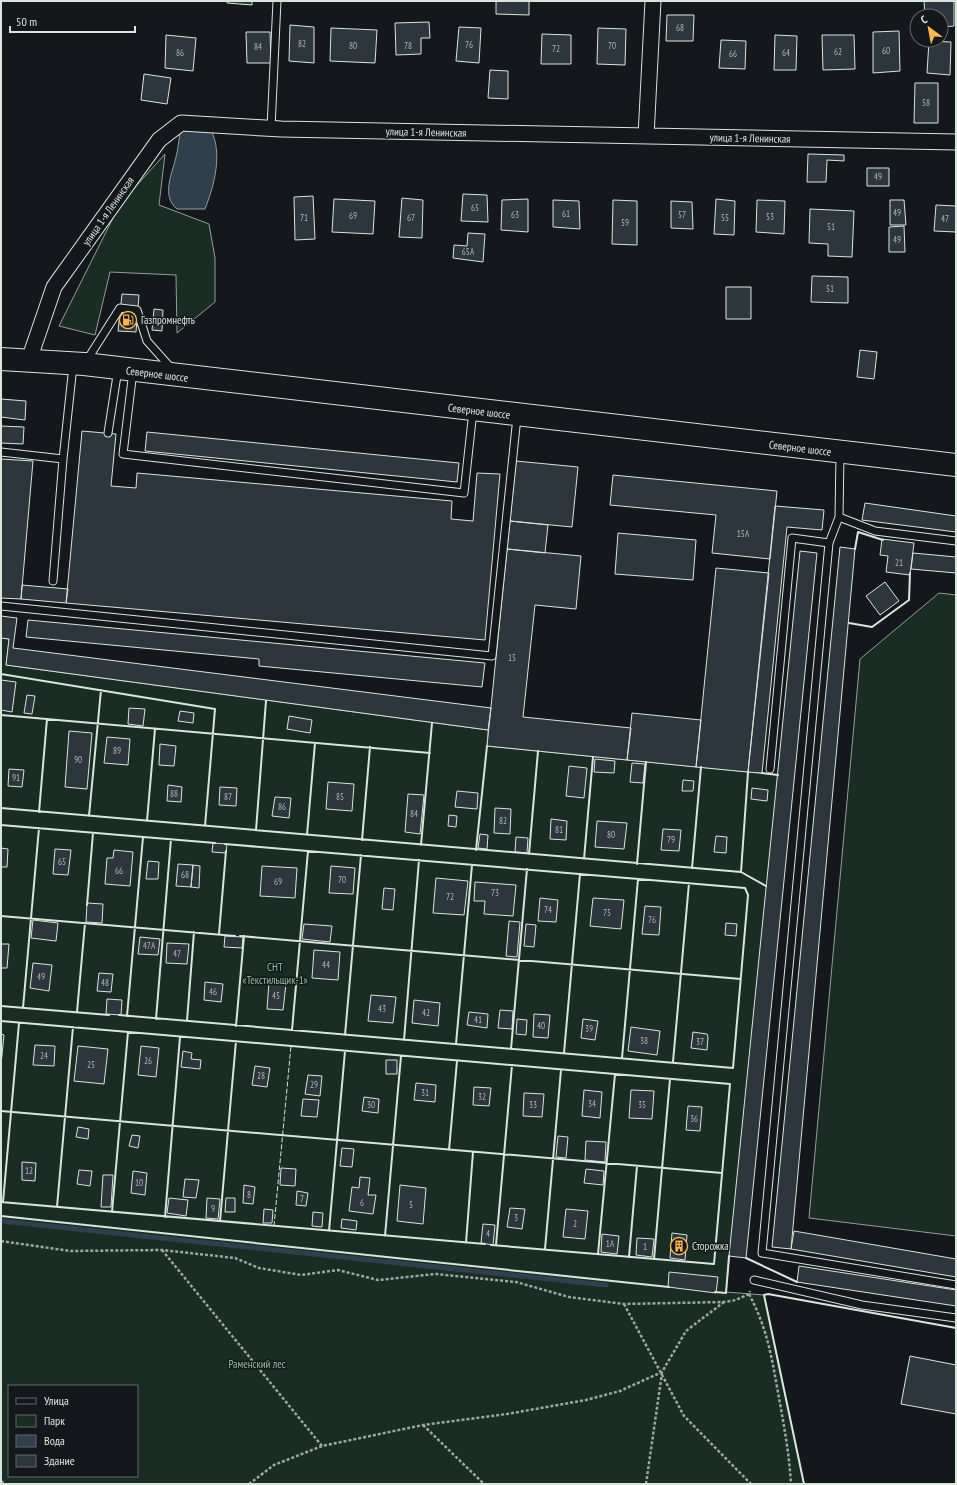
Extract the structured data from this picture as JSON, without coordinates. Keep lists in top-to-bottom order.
{
  "streets": {
    "main road": ["Северное шоссе"],
    "street": ["улица 1-я Ленинская"]
  },
  "crossings": [
    ["улица 1-я Ленинская", "Северное шоссе"]
  ],
  "parks": ["СНТ «Текстильщик-1»", "Раменский лес"],
  "places": {
    "fuel station": ["Газпромнефть"],
    "building": ["Сторожка"]
  },
  "house_numbers": [
    "68",
    "82",
    "76",
    "80",
    "78",
    "70",
    "84",
    "72",
    "60",
    "62",
    "86",
    "64",
    "66",
    "58",
    "49",
    "65",
    "49",
    "61",
    "63",
    "57",
    "69",
    "53",
    "71",
    "67",
    "55",
    "47",
    "59",
    "51",
    "49",
    "65А",
    "51",
    "15А",
    "21",
    "15",
    "89",
    "90",
    "91",
    "88",
    "87",
    "85",
    "86",
    "84",
    "82",
    "81",
    "80",
    "79",
    "65",
    "66",
    "68",
    "70",
    "69",
    "73",
    "72",
    "74",
    "75",
    "76",
    "47А",
    "47",
    "44",
    "49",
    "48",
    "46",
    "45",
    "43",
    "42",
    "41",
    "40",
    "39",
    "38",
    "37",
    "24",
    "26",
    "25",
    "28",
    "29",
    "31",
    "32",
    "34",
    "30",
    "33",
    "35",
    "36",
    "12",
    "10",
    "8",
    "7",
    "6",
    "5",
    "9",
    "3",
    "2",
    "4",
    "1А",
    "1"
  ],
  "legend": [
    "Улица",
    "Парк",
    "Вода",
    "Здание"
  ],
  "scale_bar": "50 m",
  "north": "top left"
}
